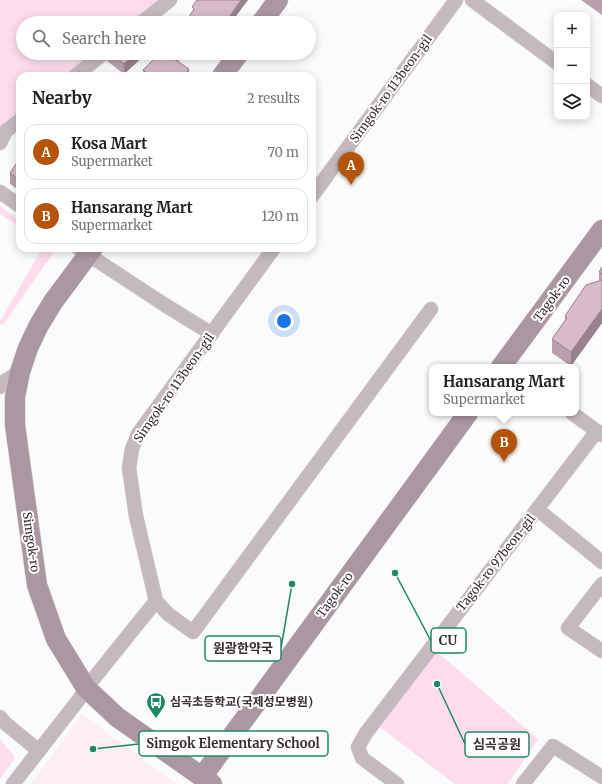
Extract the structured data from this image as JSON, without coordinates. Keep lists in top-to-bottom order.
{
  "streets": {
    "street": [
      "Simgok-ro 113beon-gil",
      "Tagok-ro",
      "Simgok-ro",
      "Tagok-ro 97beon-gil"
    ]
  },
  "crossings": [
    ["Tagok-ro", "Simgok-ro"]
  ],
  "places": {
    "other": [
      "CU",
      "원광한약국",
      "심곡공원",
      "Simgok Elementary School"
    ],
    "bus stop": ["심곡초등학교(국제성모병원)"]
  },
  "page": {
    "map_buttons": ["+", "−"],
    "search": "Search here",
    "heading": ["Nearby", "2 results"],
    "list": [
      {
        "mark": "A",
        "name": "Kosa Mart",
        "note": "Supermarket",
        "value": "70 m"
      },
      {
        "mark": "B",
        "name": "Hansarang Mart",
        "note": "Supermarket",
        "value": "120 m"
      }
    ],
    "pins": ["A", "B"],
    "popup": ["Hansarang Mart", "Supermarket"]
  }
}
